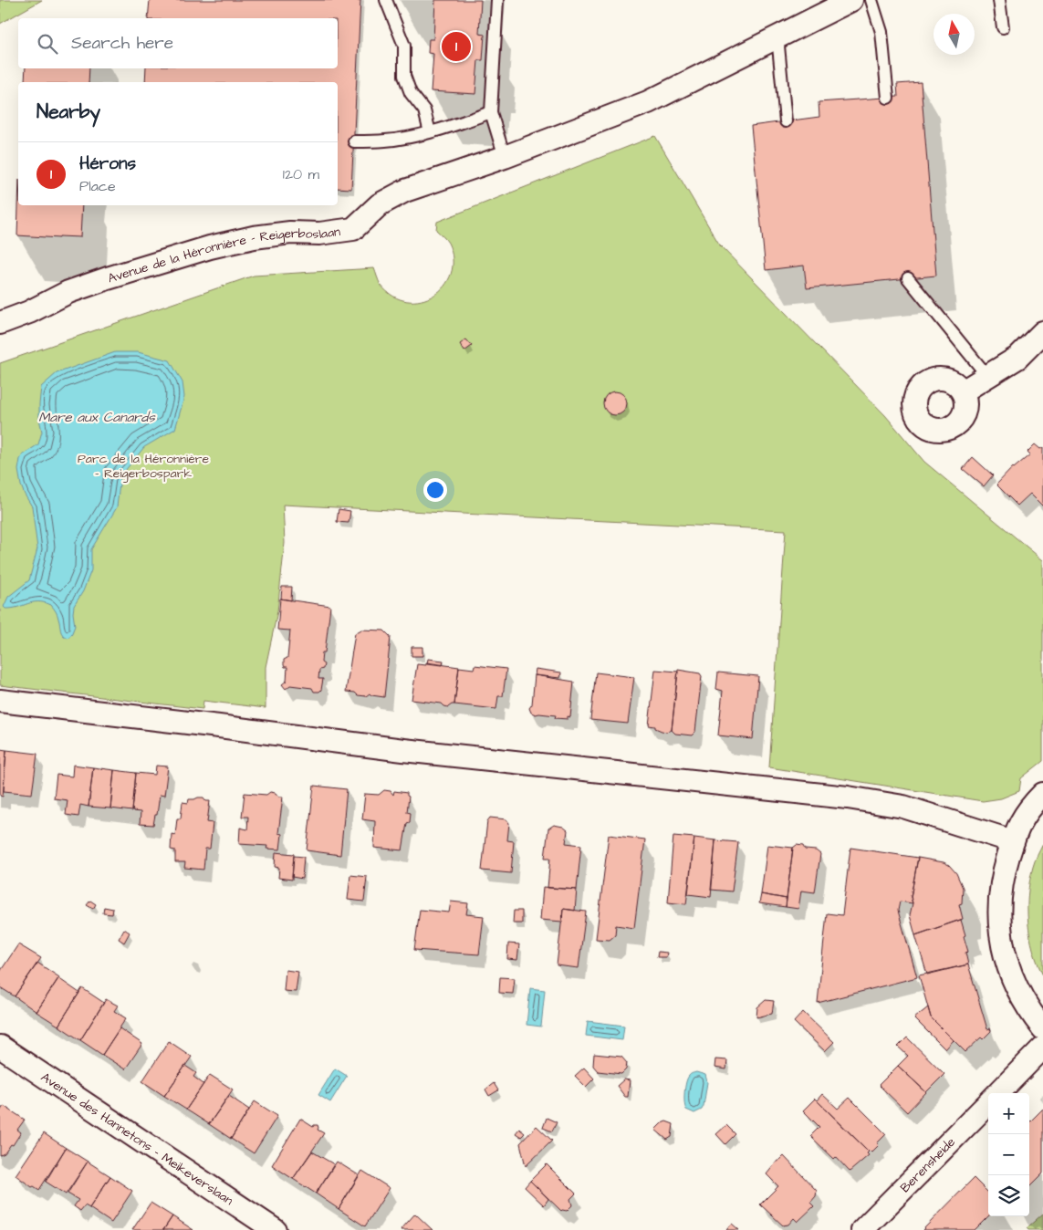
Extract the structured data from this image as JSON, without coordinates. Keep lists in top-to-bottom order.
{
  "streets": {
    "street": ["Avenue de la Héronnière - Reigerboslaan", "Avenue des Hannetons - Meikeverslaan", "Berensheide"]
  },
  "water": ["Mare aux Canards"],
  "parks": ["Parc de la Héronnière - Reigerbospark"],
  "north": "top",
  "page": {
    "search": "Search here",
    "pins": "1",
    "heading": "Nearby",
    "list": [
      {
        "mark": "1",
        "name": "Hérons",
        "note": "Place",
        "value": "120 m"
      }
    ],
    "map_buttons": ["+", "−"]
  }
}
